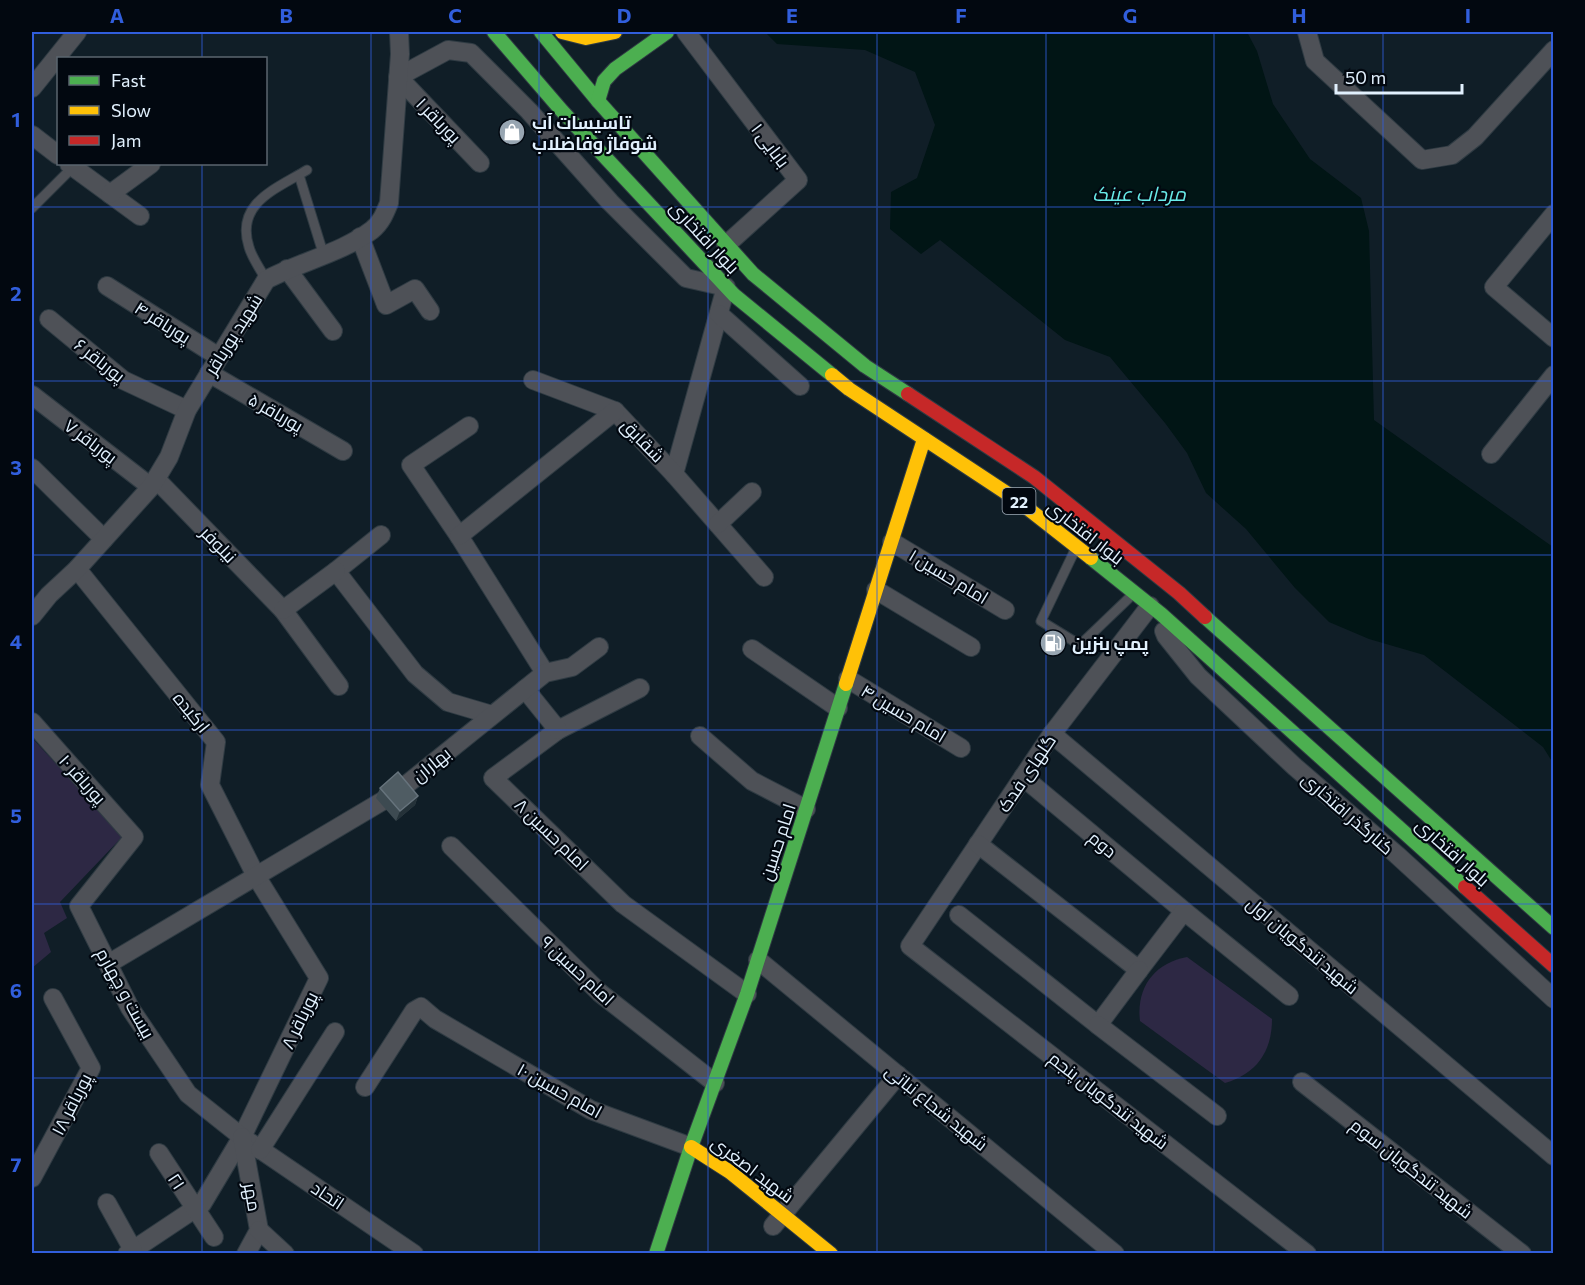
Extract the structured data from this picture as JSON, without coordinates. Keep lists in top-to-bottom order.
{
  "streets": {
    "main road": [
      "بلوار افتخاری",
      "22",
      "امام حسین",
      "شهید اصغری"
    ],
    "street": [
      "پورباقر ۱",
      "بابایی ۱",
      "پورباقر ۴",
      "شهید پورباقر",
      "پورباقر ۶",
      "پورباقر ۵",
      "شقایق",
      "پورباقر ۷",
      "نیلوفر",
      "امام حسین ۱",
      "ارکیده",
      "امام حسین ۴",
      "بهاران",
      "گلهای فدک",
      "پورباقر ۱۰",
      "کنارگذر افتخاری",
      "امام حسین ۸",
      "دوم",
      "شهید تندگویان اول",
      "امام حسین ۹",
      "بیست و چهارم",
      "پورباقر ۸",
      "امام حسین ۱۰",
      "شهید تندگویان پنجم",
      "پورباقر ۱۸",
      "شهید شجاع نباتی",
      "شهید تندگویان سوم",
      "۲۱",
      "اتحاد",
      "مهر"
    ]
  },
  "crossings": [
    ["پورباقر ۱", "شهید پورباقر"],
    ["بابایی ۱", "بلوار افتخاری"],
    ["بلوار افتخاری", "شقایق"],
    ["بلوار افتخاری", "گلهای فدک"],
    ["بلوار افتخاری", "کنارگذر افتخاری"],
    ["بلوار افتخاری", "امام حسین"],
    ["پورباقر ۴", "شهید پورباقر"],
    ["شهید پورباقر", "پورباقر ۶"],
    ["شهید پورباقر", "پورباقر ۵"],
    ["شهید پورباقر", "پورباقر ۷"],
    ["شهید پورباقر", "نیلوفر"],
    ["شهید پورباقر", "ارکیده"],
    ["پورباقر ۷", "نیلوفر"],
    ["امام حسین ۱", "امام حسین"],
    ["ارکیده", "بهاران"],
    ["ارکیده", "پورباقر ۸"],
    ["امام حسین ۴", "امام حسین"],
    ["بهاران", "بیست و چهارم"],
    ["بهاران", "پورباقر ۸"],
    ["گلهای فدک", "کنارگذر افتخاری"],
    ["گلهای فدک", "دوم"],
    ["گلهای فدک", "شهید تندگویان اول"],
    ["گلهای فدک", "شهید تندگویان پنجم"],
    ["پورباقر ۱۰", "بیست و چهارم"],
    ["امام حسین ۸", "امام حسین"],
    ["امام حسین", "امام حسین ۹"],
    ["امام حسین", "امام حسین ۱۰"],
    ["امام حسین", "شهید شجاع نباتی"],
    ["امام حسین", "شهید اصغری"],
    ["بیست و چهارم", "پورباقر ۸"],
    ["بیست و چهارم", "اتحاد"],
    ["بیست و چهارم", "مهر"],
    ["پورباقر ۸", "اتحاد"],
    ["پورباقر ۸", "مهر"],
    ["امام حسین ۱۰", "شهید اصغری"],
    ["اتحاد", "مهر"]
  ],
  "water": ["مرداب عینک"],
  "places": {
    "shop": ["تاسیسات آب شوفاژ وفاضلاب"],
    "fuel station": ["پمپ بنزین"]
  },
  "legend": ["Fast", "Slow", "Jam"],
  "scale_bar": "50 m",
  "grid": {
    "columns": [
      "A",
      "B",
      "C",
      "D",
      "E",
      "F",
      "G",
      "H",
      "I"
    ],
    "rows": [
      "1",
      "2",
      "3",
      "4",
      "5",
      "6",
      "7"
    ]
  }
}
